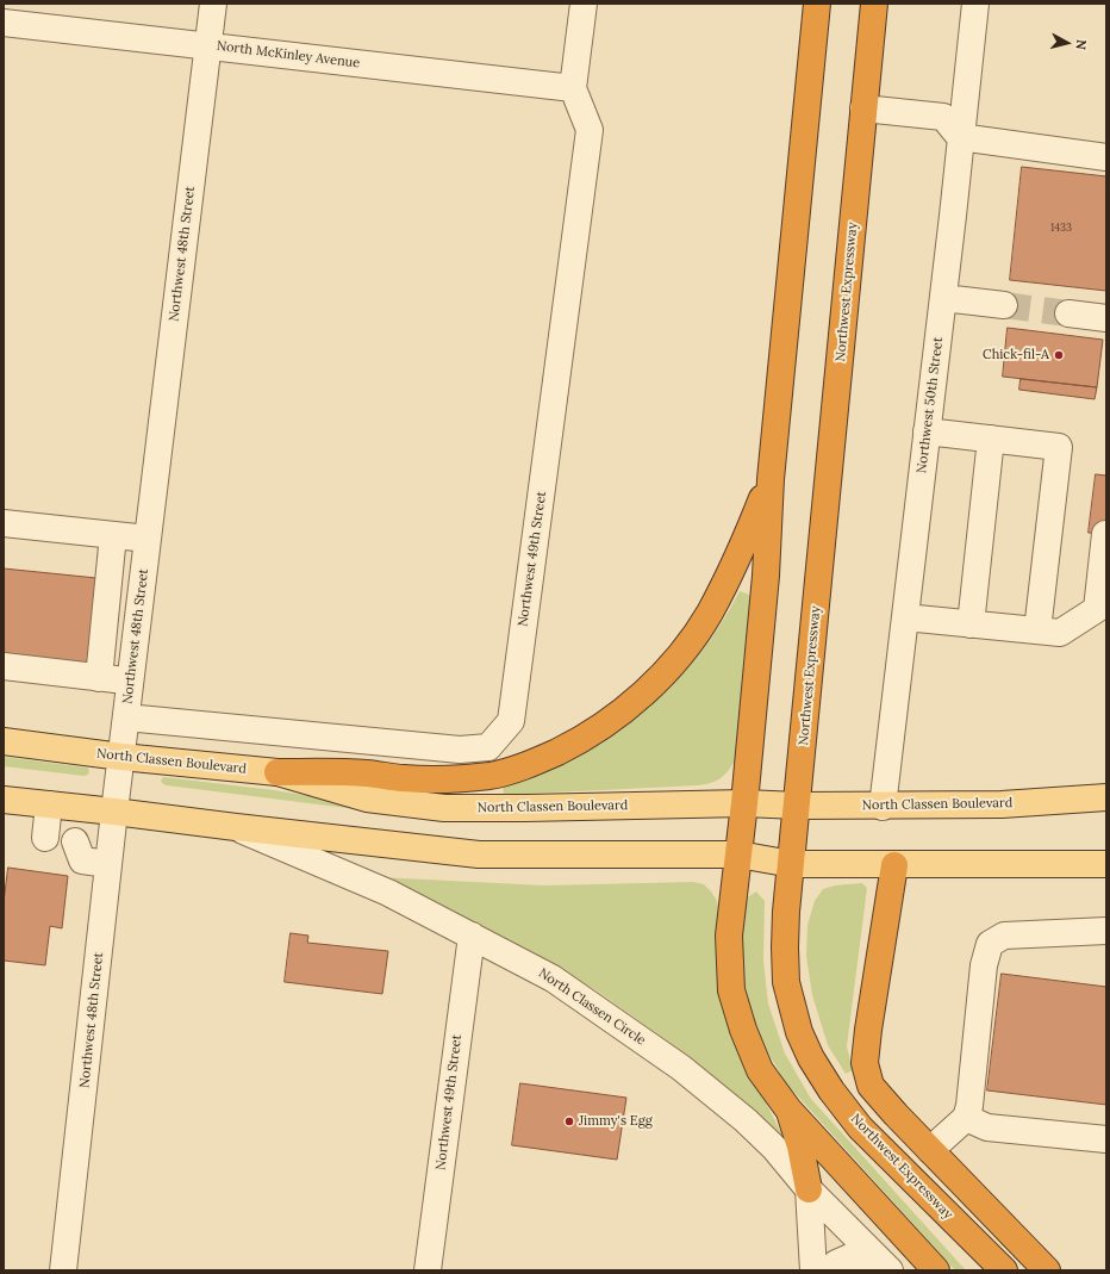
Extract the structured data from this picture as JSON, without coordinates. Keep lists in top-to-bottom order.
{
  "streets": {
    "highway": ["Northwest Expressway"],
    "main road": ["North Classen Boulevard"],
    "street": [
      "North McKinley Avenue",
      "Northwest 48th Street",
      "Northwest 50th Street",
      "Northwest 49th Street",
      "North Classen Circle"
    ]
  },
  "crossings": [
    ["North McKinley Avenue", "Northwest 48th Street"],
    ["North McKinley Avenue", "Northwest 49th Street"],
    ["Northwest 48th Street", "Northwest 49th Street"],
    ["Northwest 48th Street", "North Classen Boulevard"],
    ["Northwest Expressway", "North Classen Boulevard"],
    ["Northwest 50th Street", "North Classen Boulevard"],
    ["Northwest 49th Street", "North Classen Circle"]
  ],
  "places": ["Chick-fil-A", "Jimmy's Egg"],
  "house_numbers": ["1433"],
  "north": "right"
}
